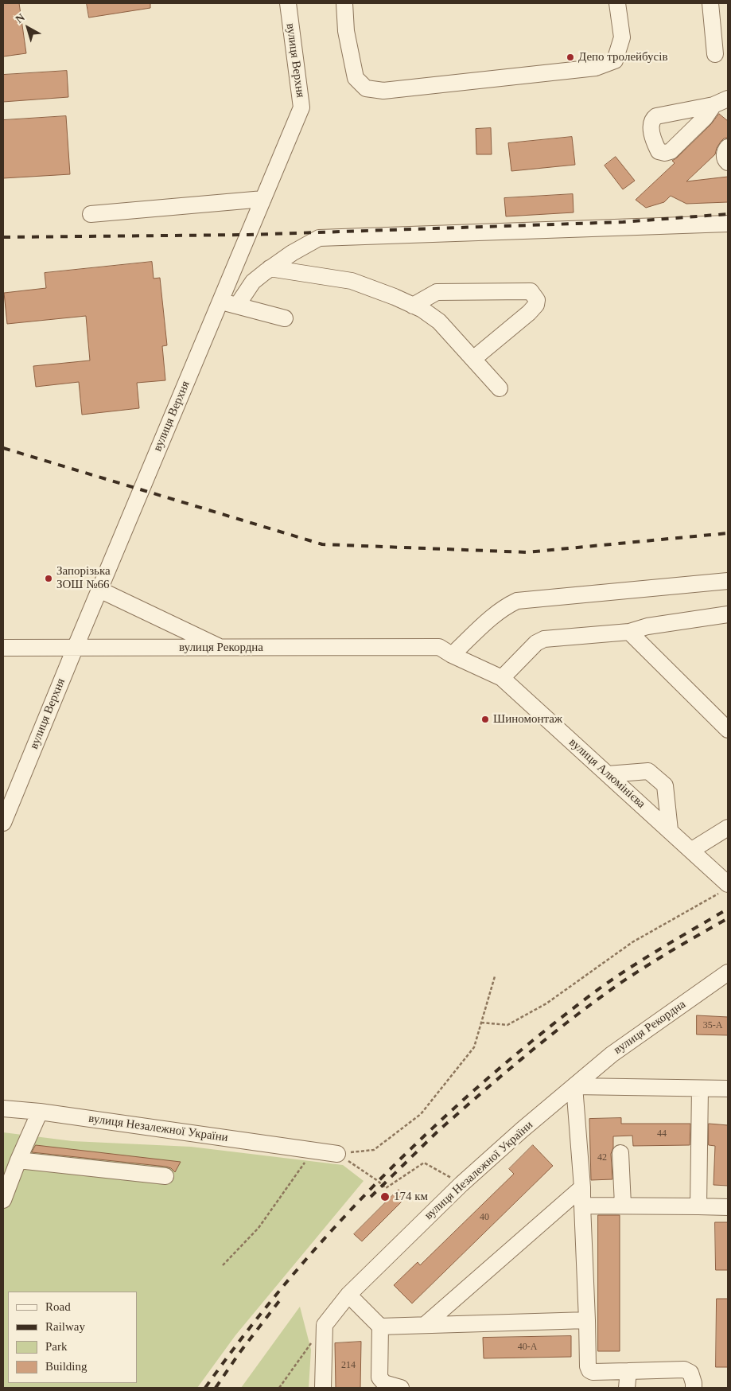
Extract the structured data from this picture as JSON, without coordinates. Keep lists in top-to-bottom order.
{
  "streets": {
    "street": [
      "вулиця Верхня",
      "вулиця Рекордна",
      "вулиця Алюмінієва",
      "вулиця Незалежної України"
    ]
  },
  "crossings": [
    ["вулиця Верхня", "вулиця Рекордна"],
    ["вулиця Рекордна", "вулиця Алюмінієва"],
    ["вулиця Рекордна", "вулиця Незалежної України"]
  ],
  "places": [
    "Депо тролейбусів",
    "Запорізька ЗОШ №66",
    "Шиномонтаж",
    "174 км"
  ],
  "house_numbers": [
    "35-А",
    "44",
    "42",
    "40",
    "40-А",
    "214"
  ],
  "legend": [
    "Road",
    "Railway",
    "Park",
    "Building"
  ],
  "north": "top left"
}
